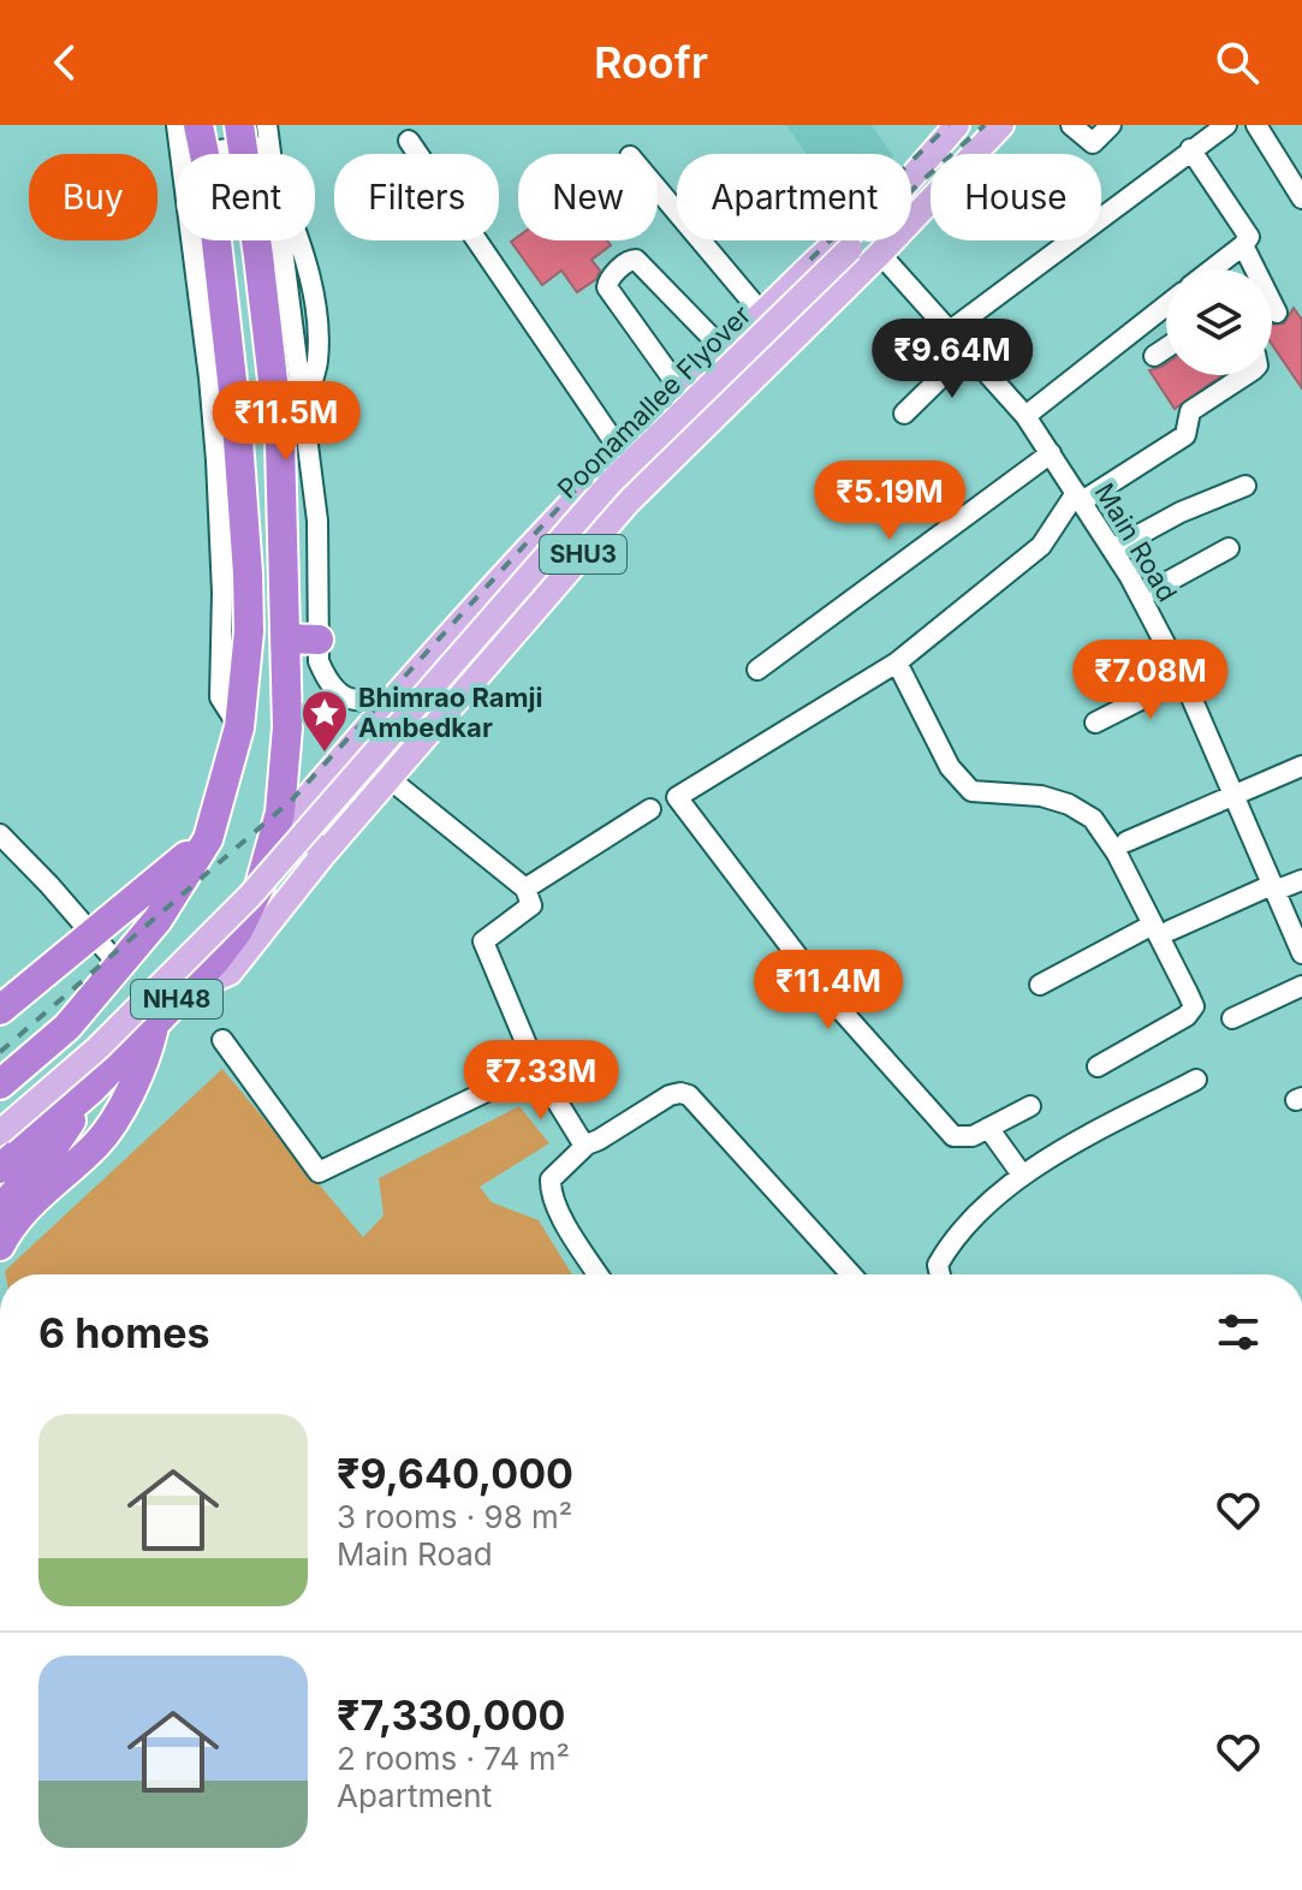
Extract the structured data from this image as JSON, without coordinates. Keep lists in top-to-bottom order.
{
  "streets": {
    "highway": ["NH48"],
    "main road": ["Poonamallee Flyover", "SHU3"],
    "street": ["Main Road"]
  },
  "crossings": [
    ["Main Road", "SHU3"],
    ["SHU3", "NH48"]
  ],
  "places": {
    "place": ["Bhimrao Ramji Ambedkar"]
  },
  "page": {
    "header": "Roofr",
    "chip": [
      "Buy",
      "Rent",
      "Filters",
      "New",
      "Apartment",
      "House"
    ],
    "price": [
      "₹9.64M",
      "₹11.5M",
      "₹5.19M",
      "₹7.08M",
      "₹11.4M",
      "₹7.33M"
    ],
    "heading": "6 homes",
    "list": [
      {
        "name": "₹9,640,000",
        "note": "3 rooms · 98 m² · Main Road"
      },
      {
        "name": "₹7,330,000",
        "note": "2 rooms · 74 m² · Apartment"
      }
    ]
  }
}
